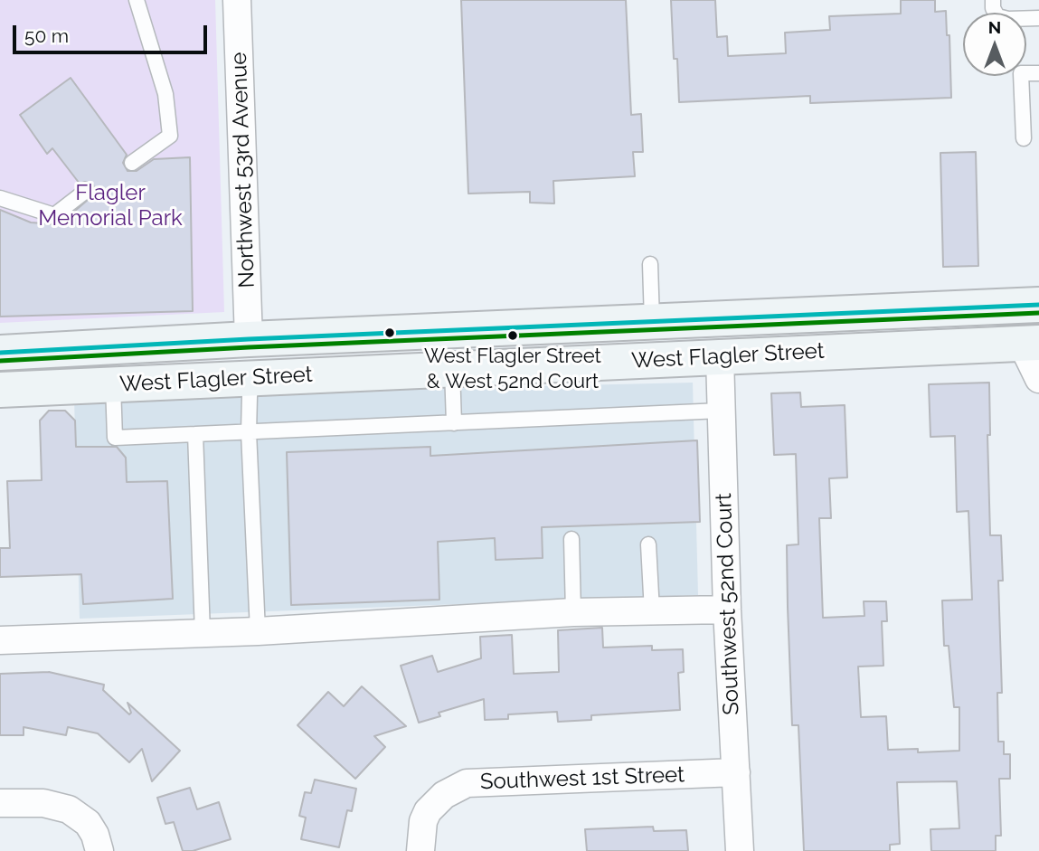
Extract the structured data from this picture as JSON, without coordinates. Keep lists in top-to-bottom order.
{
  "streets": {
    "main road": ["West Flagler Street"],
    "street": ["Northwest 53rd Avenue", "Southwest 52nd Court", "Southwest 1st Street"]
  },
  "crossings": [
    ["Northwest 53rd Avenue", "West Flagler Street"],
    ["West Flagler Street", "Southwest 52nd Court"],
    ["Southwest 52nd Court", "Southwest 1st Street"]
  ],
  "parks": ["Flagler Memorial Park"],
  "places": ["West Flagler Street & West 52nd Court"],
  "scale_bar": "50 m",
  "north": "top"
}
